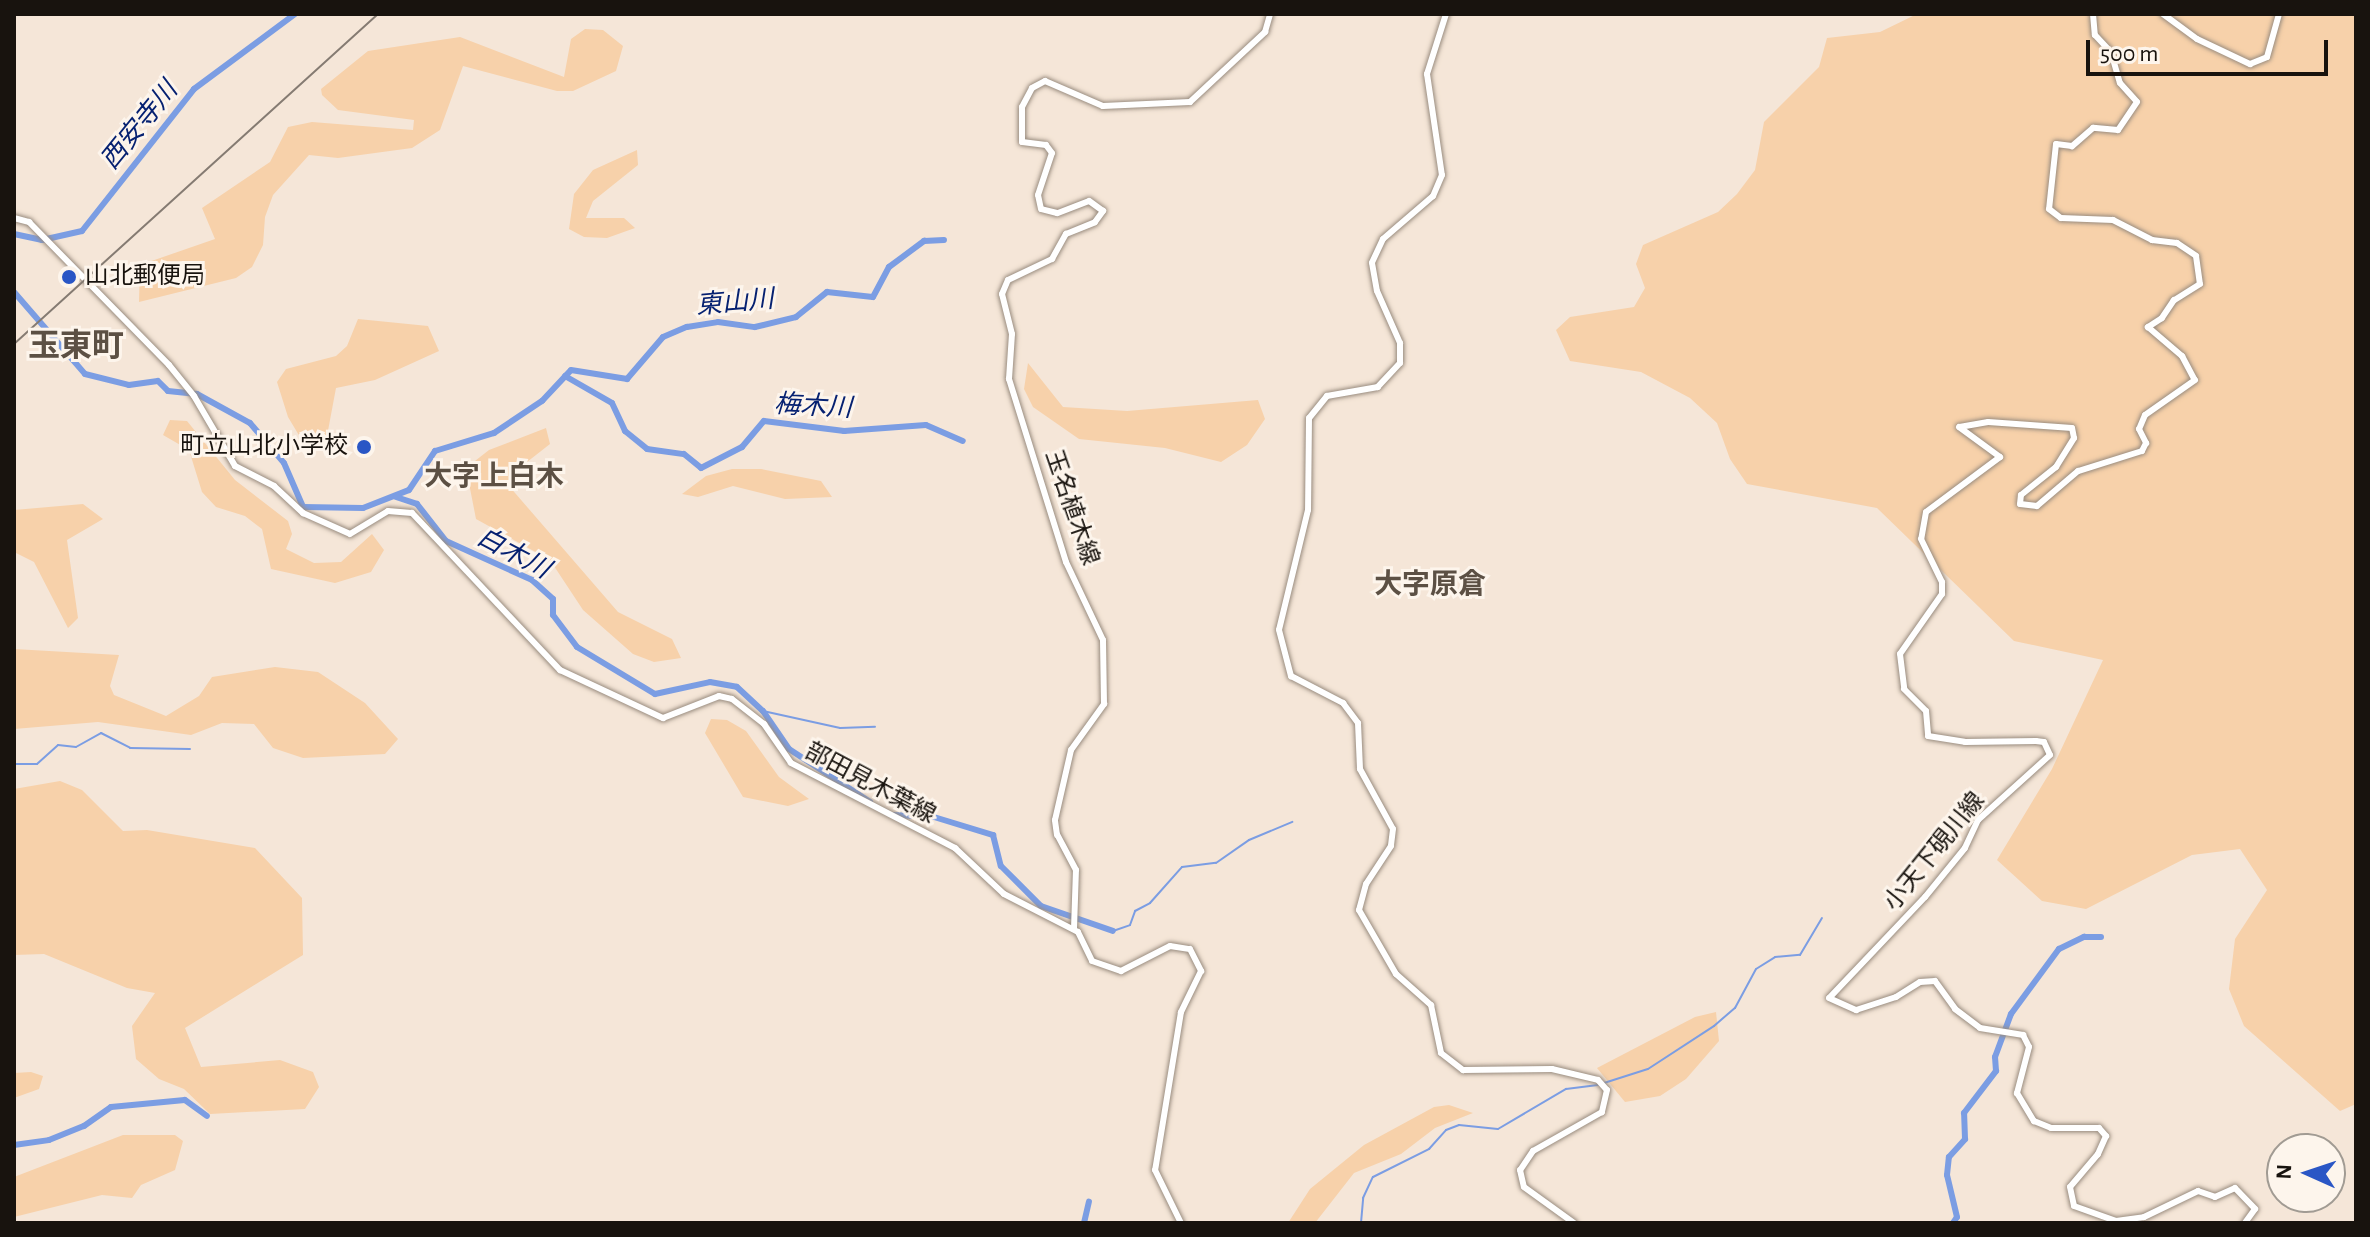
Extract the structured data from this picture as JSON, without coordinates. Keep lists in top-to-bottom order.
{
  "streets": {
    "main road": ["玉名植木線", "部田見木葉線", "小天下硯川線"]
  },
  "crossings": [
    ["玉名植木線", "部田見木葉線"]
  ],
  "districts": ["玉東町", "大字上白木", "大字原倉"],
  "water": [
    "西安寺川",
    "東山川",
    "梅木川",
    "白木川"
  ],
  "places": ["山北郵便局", "町立山北小学校"],
  "scale_bar": "500 m",
  "north": "left"
}
